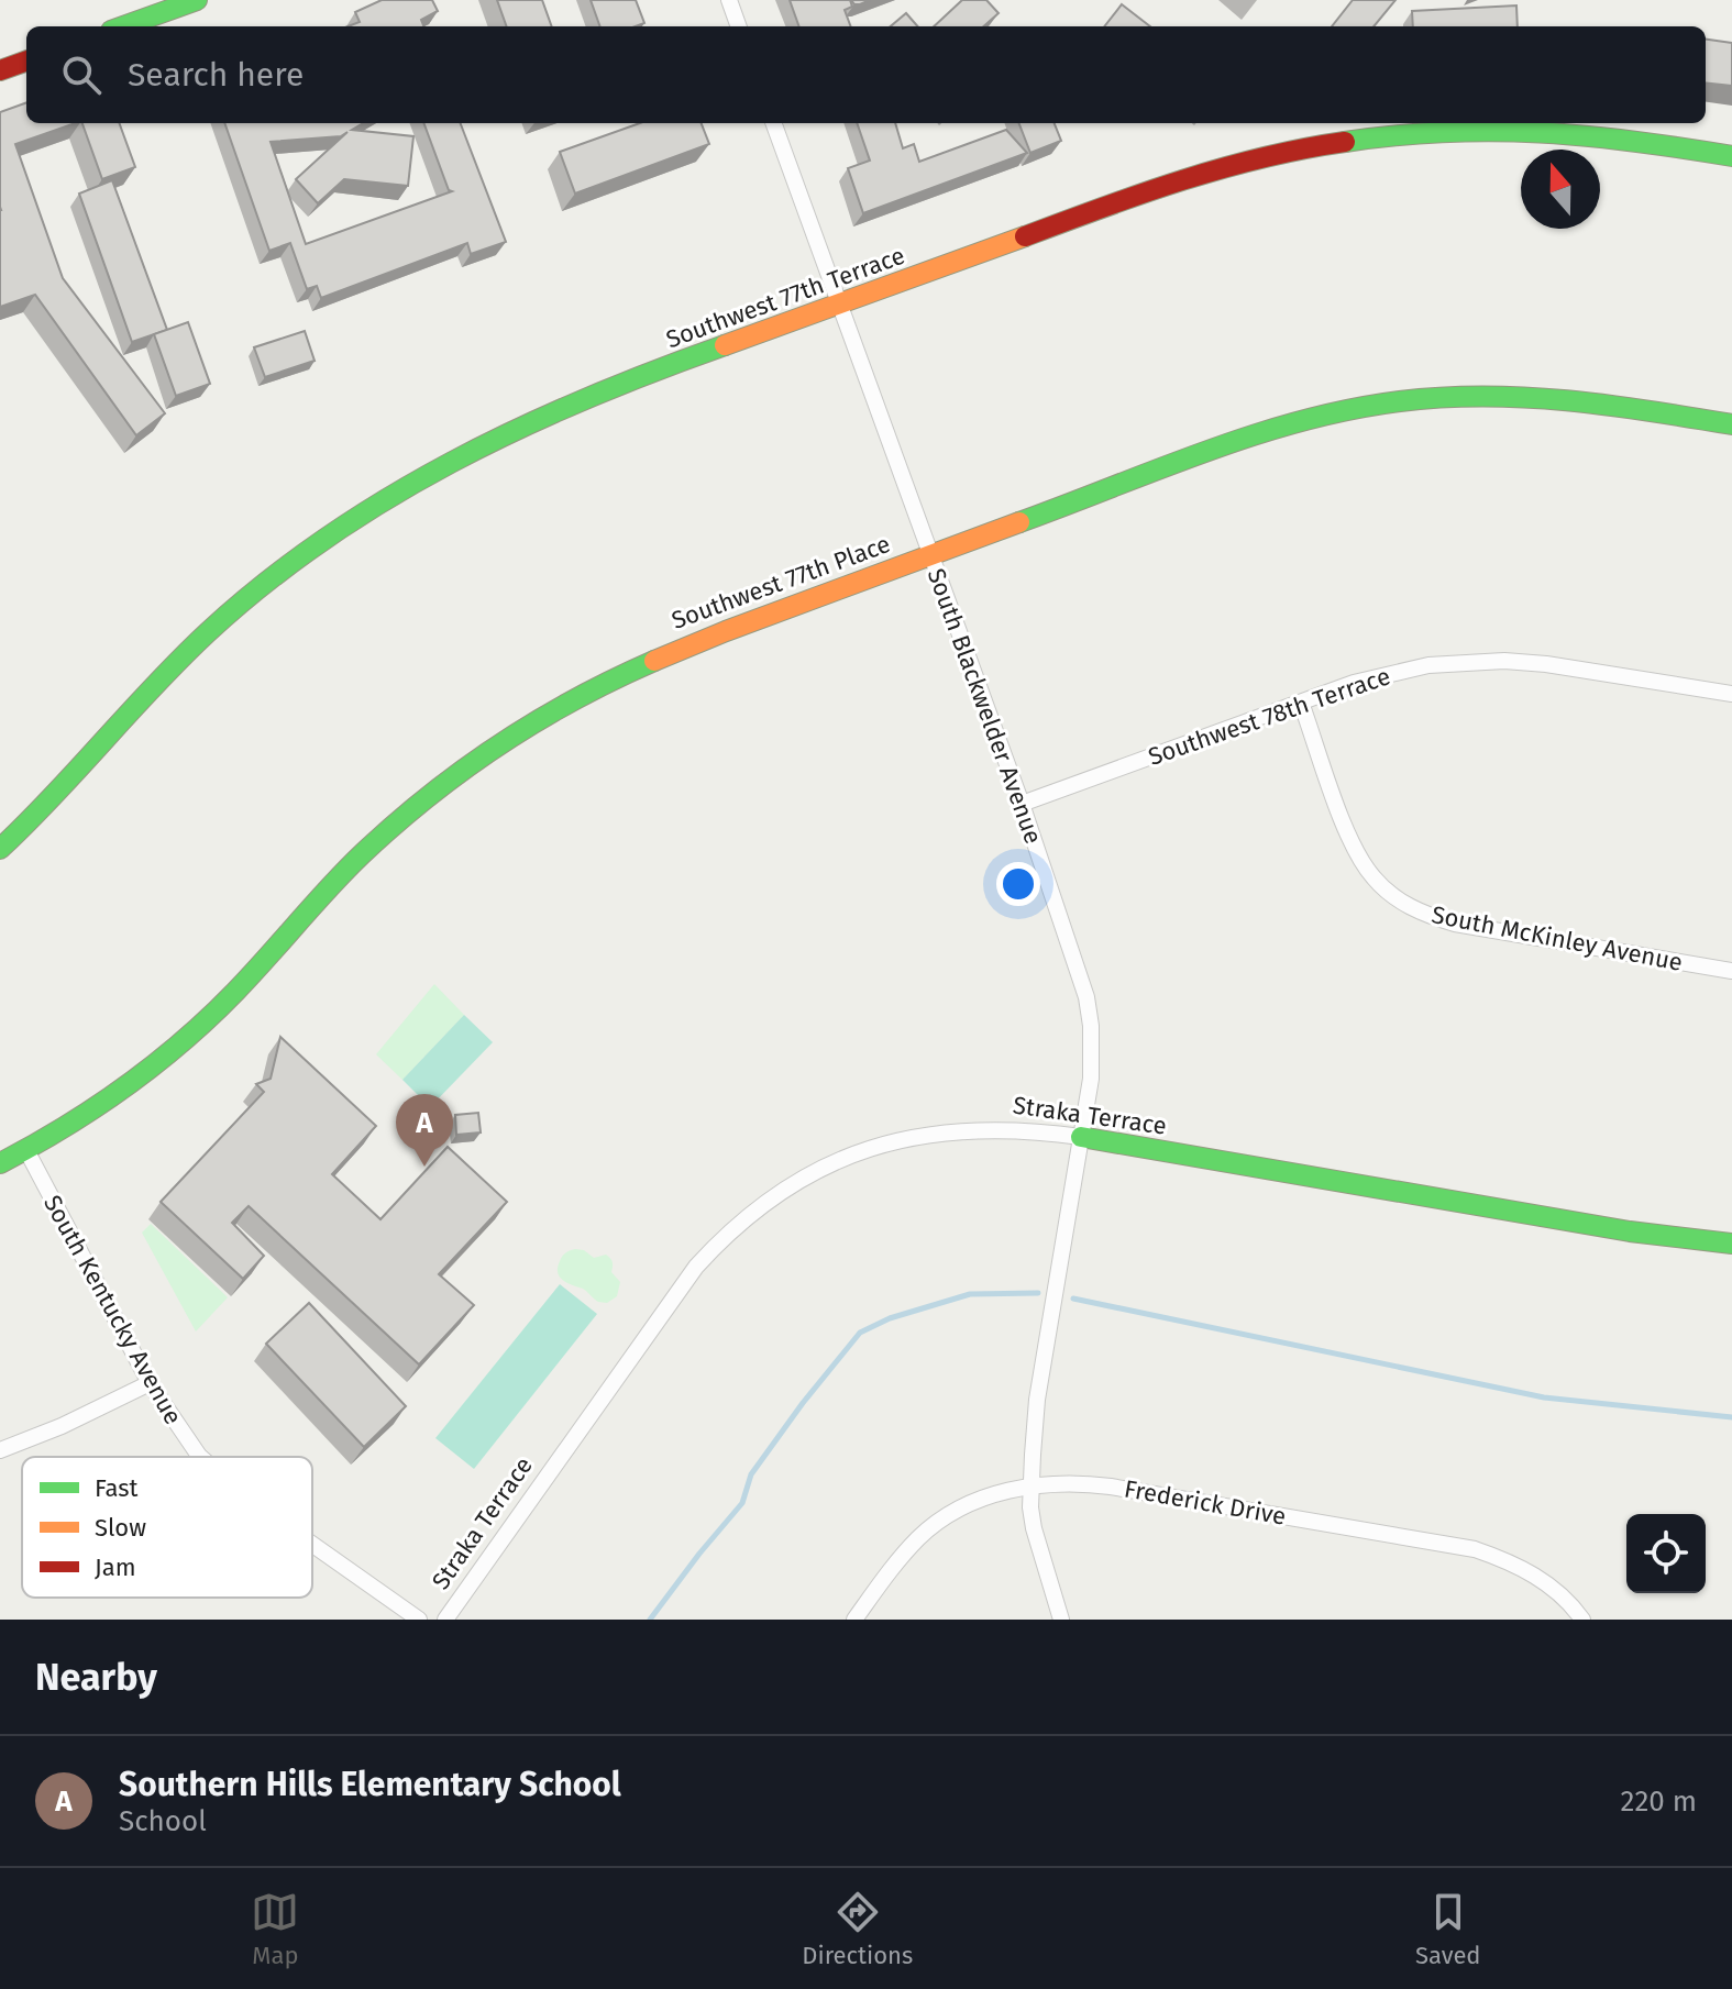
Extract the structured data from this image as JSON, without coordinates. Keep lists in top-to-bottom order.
{
  "streets": {
    "street": [
      "Southwest 77th Terrace",
      "Southwest 77th Place",
      "South Blackwelder Avenue",
      "Southwest 78th Terrace",
      "South McKinley Avenue",
      "Straka Terrace",
      "South Kentucky Avenue",
      "Frederick Drive"
    ]
  },
  "crossings": [
    ["Southwest 77th Terrace", "South Blackwelder Avenue"],
    ["Southwest 77th Place", "South Blackwelder Avenue"],
    ["Southwest 77th Place", "South Kentucky Avenue"],
    ["South Blackwelder Avenue", "Southwest 78th Terrace"],
    ["South Blackwelder Avenue", "Straka Terrace"],
    ["South Blackwelder Avenue", "Frederick Drive"],
    ["Southwest 78th Terrace", "South McKinley Avenue"]
  ],
  "legend": ["Fast", "Slow", "Jam"],
  "north": "top",
  "page": {
    "search": "Search here",
    "pins": "A",
    "heading": "Nearby",
    "list": [
      {
        "mark": "A",
        "name": "Southern Hills Elementary School",
        "note": "School",
        "value": "220 m"
      }
    ],
    "nav": ["Map", "Directions", "Saved"]
  }
}
